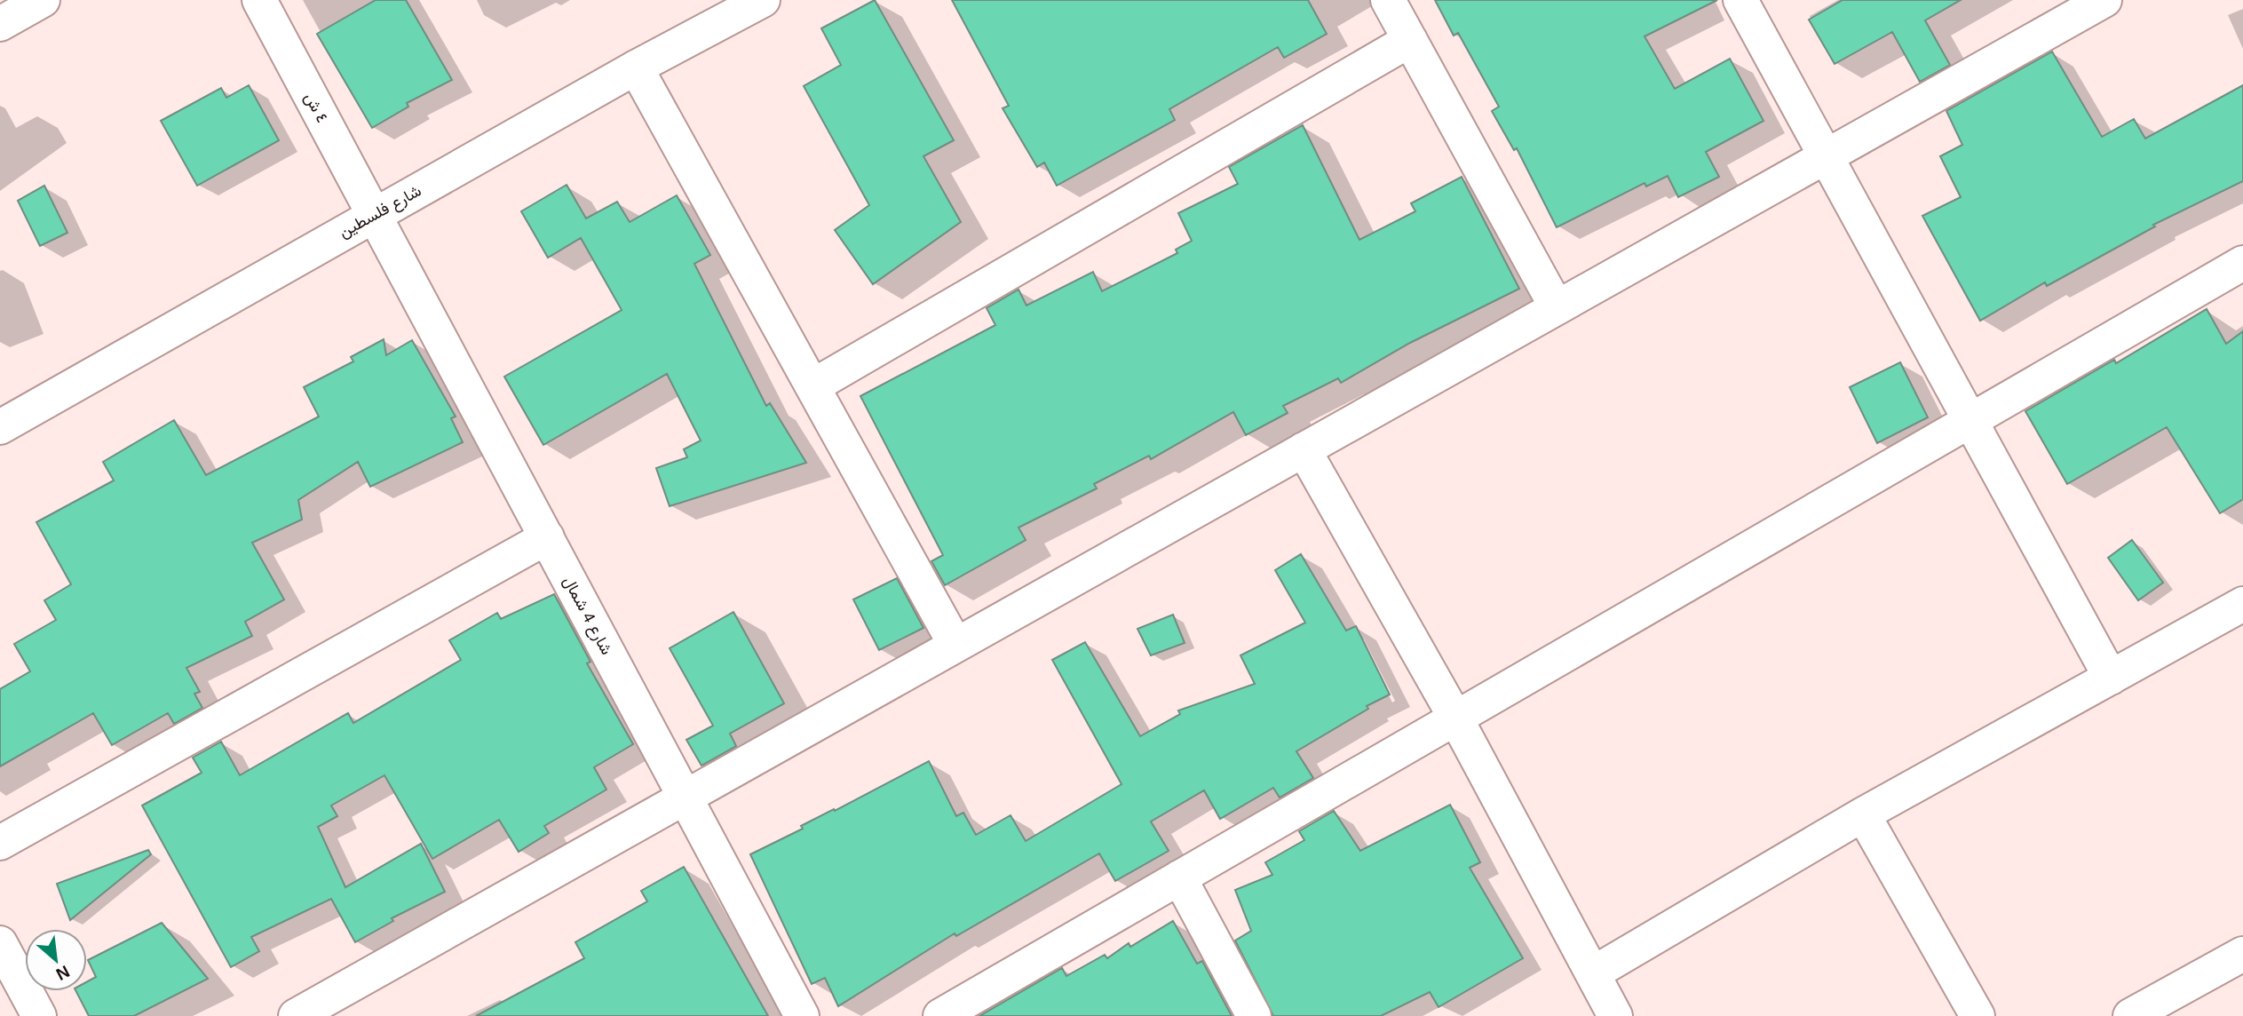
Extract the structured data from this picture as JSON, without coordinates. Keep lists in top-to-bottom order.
{
  "streets": {
    "street": ["٤ ش", "شارع فلسطين", "شارع 4 شمال"]
  },
  "crossings": [
    ["٤ ش", "شارع فلسطين"],
    ["٤ ش", "شارع 4 شمال"],
    ["شارع فلسطين", "شارع 4 شمال"]
  ],
  "north": "bottom right"
}
